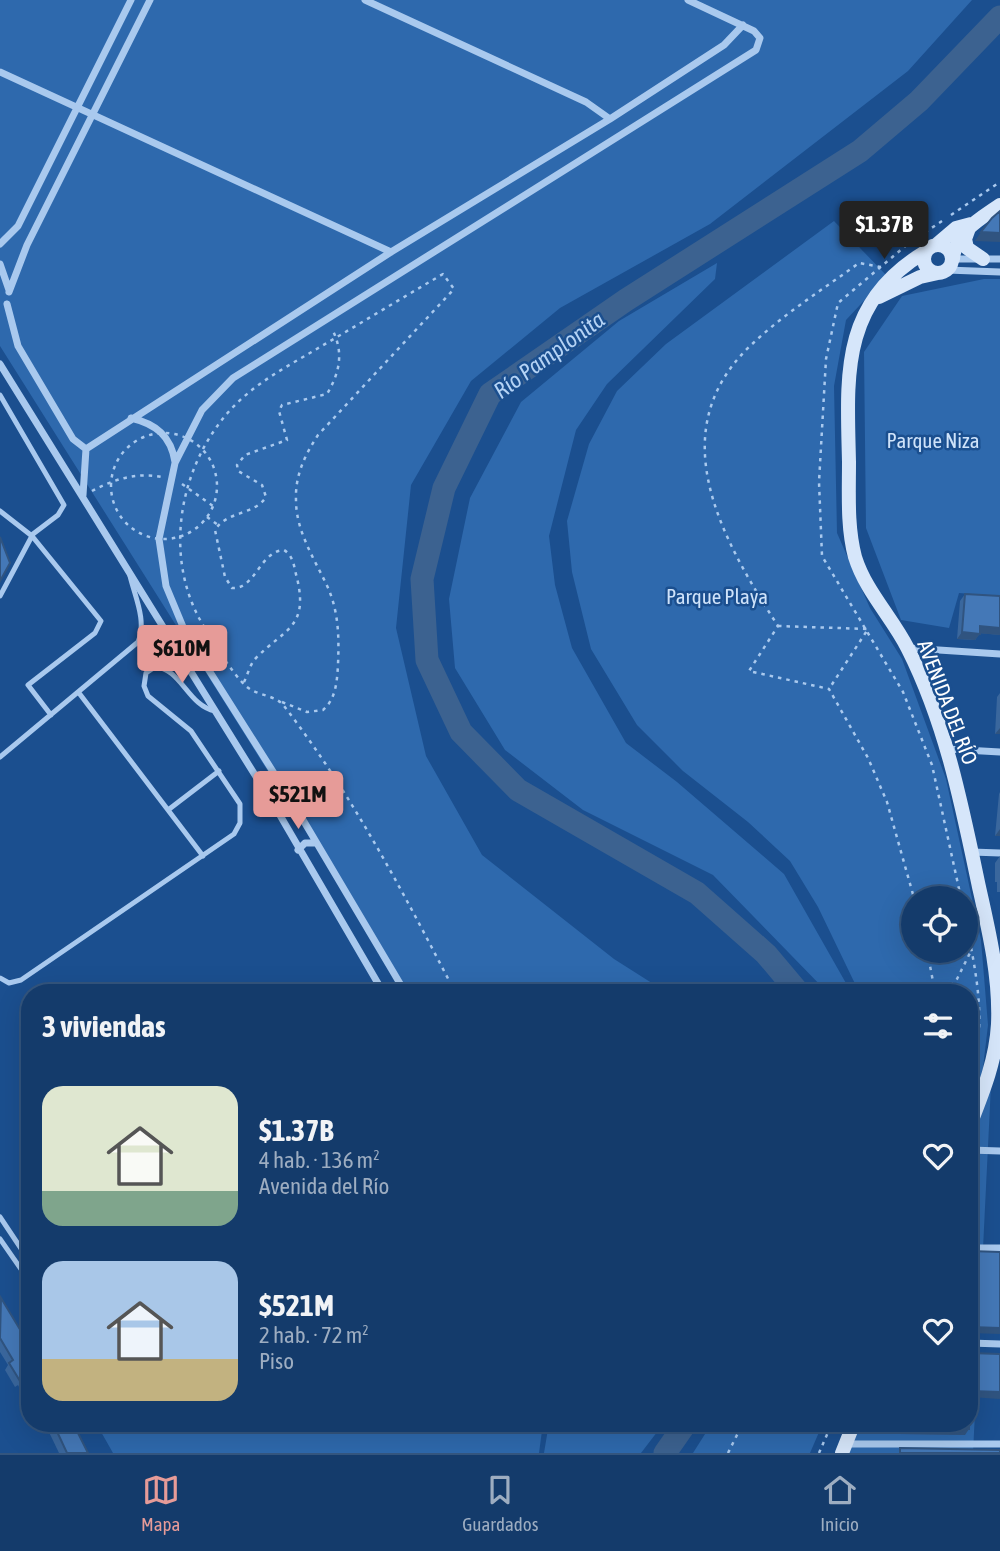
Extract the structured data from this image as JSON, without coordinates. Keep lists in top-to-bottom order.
{
  "streets": {
    "main road": ["AVENIDA DEL RÍO"]
  },
  "water": ["Río Pamplonita"],
  "parks": ["Parque Niza", "Parque Playa"],
  "page": {
    "price": ["$1.37B", "$610M", "$521M"],
    "heading": "3 viviendas",
    "list": [
      {
        "name": "$1.37B",
        "note": "4 hab. · 136 m² · Avenida del Río"
      },
      {
        "name": "$521M",
        "note": "2 hab. · 72 m² · Piso"
      }
    ],
    "tabs": ["Mapa", "Guardados", "Inicio"]
  }
}
